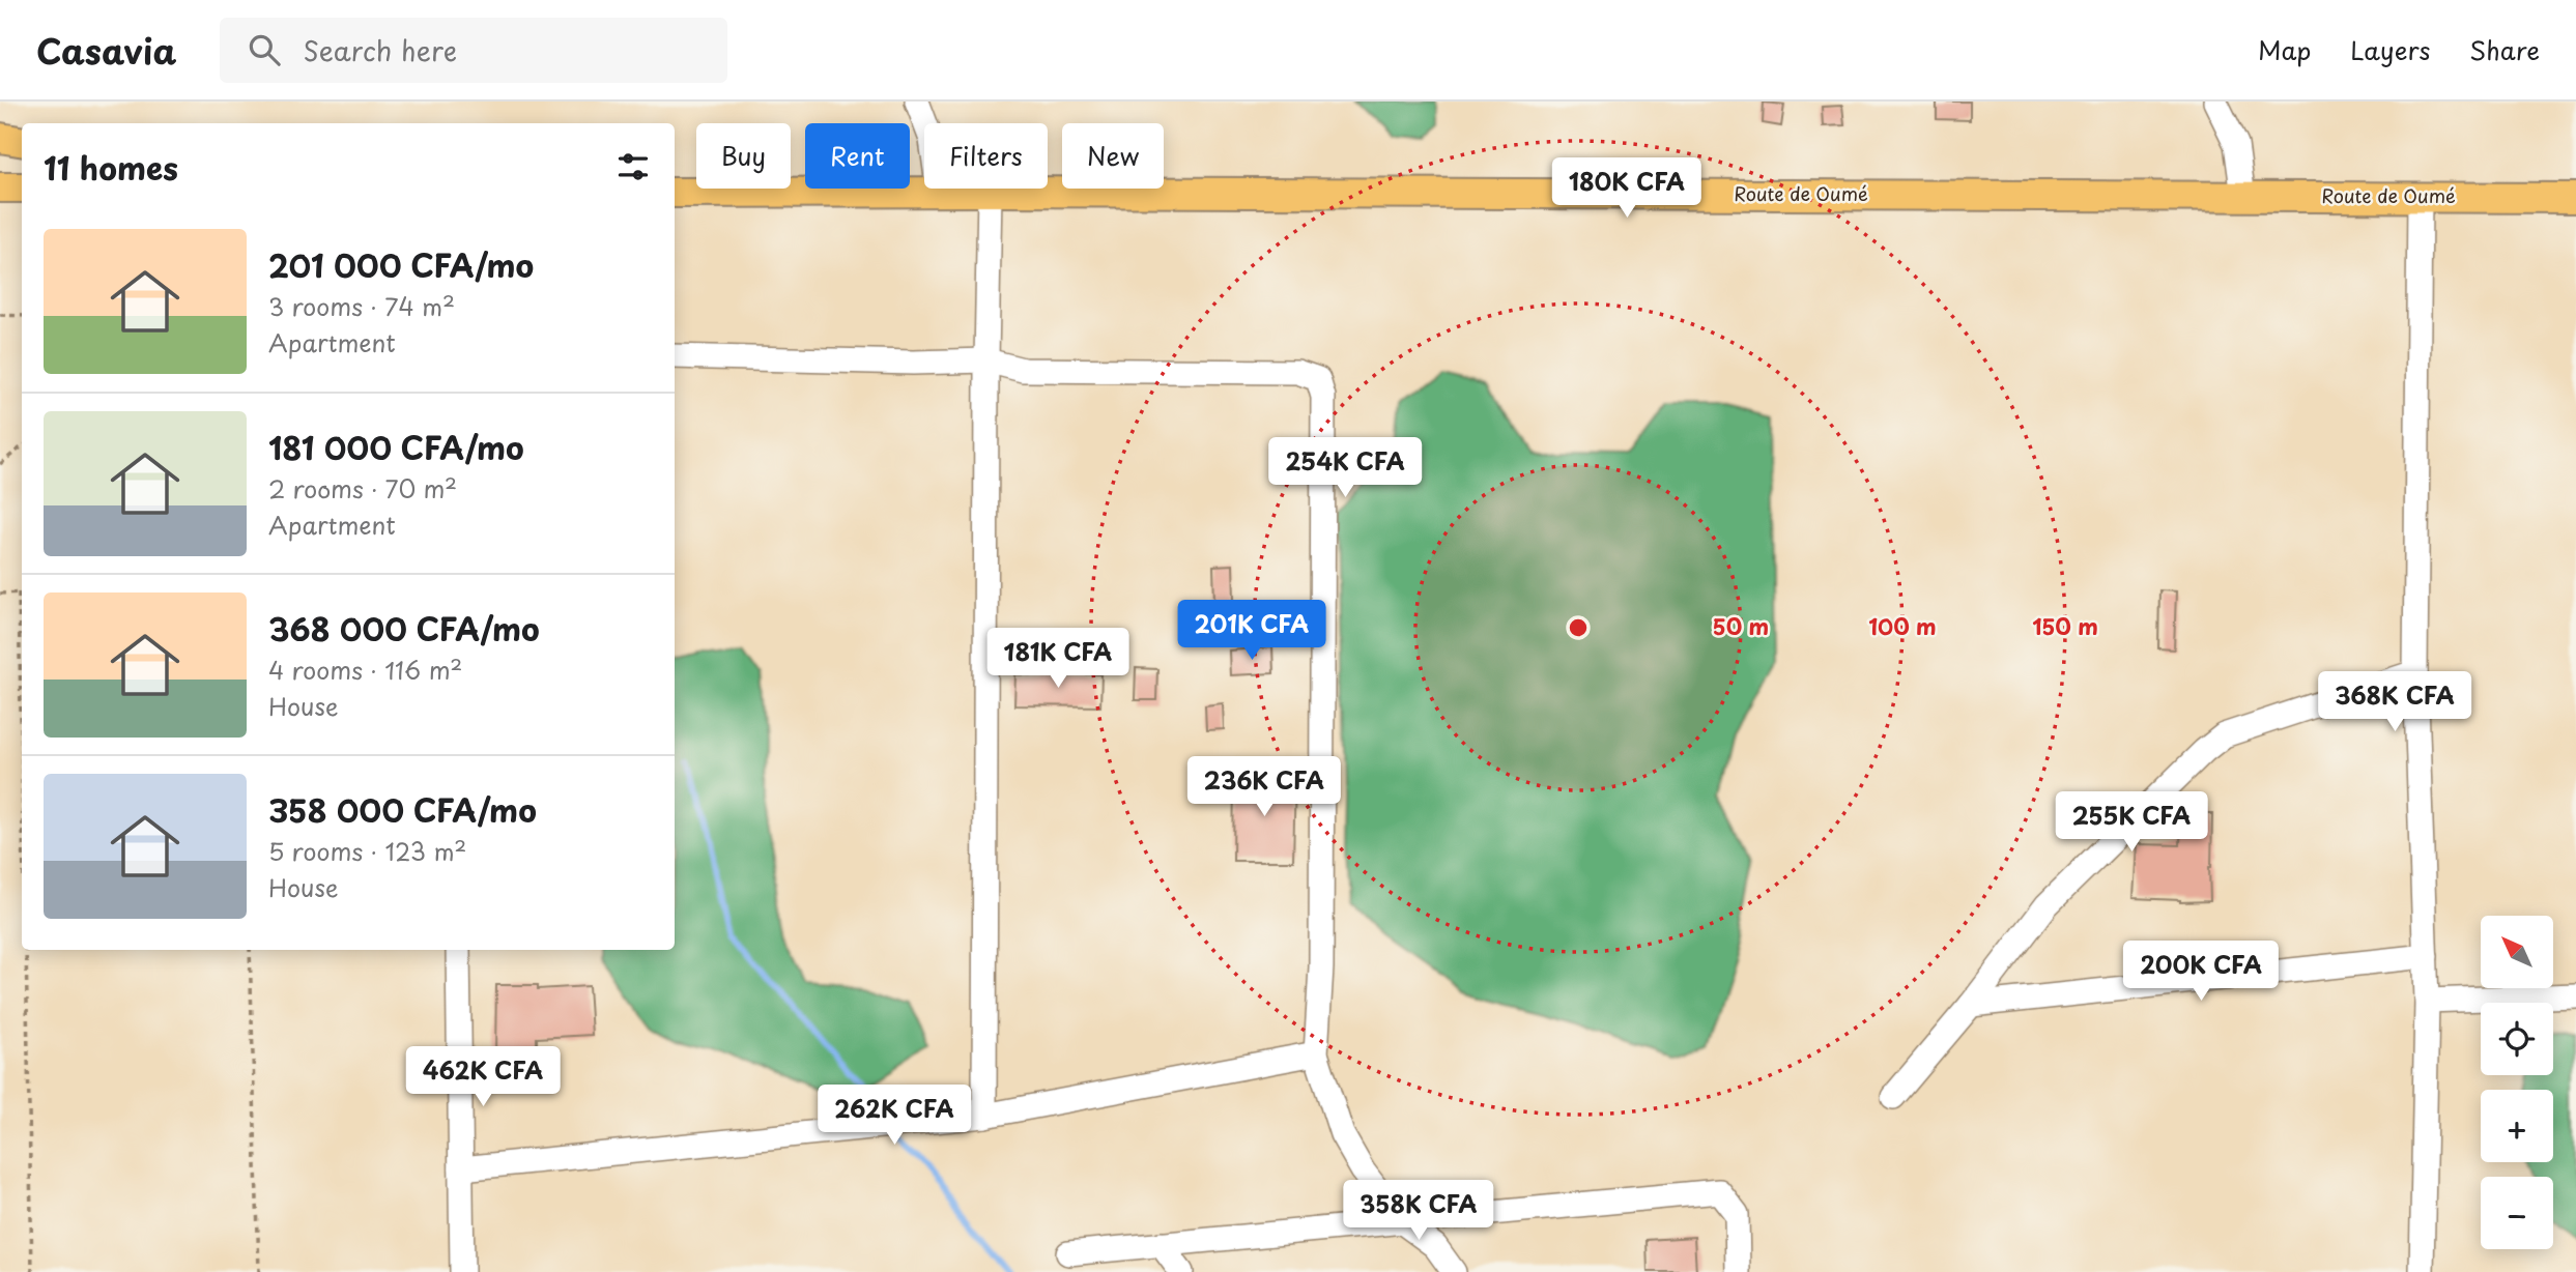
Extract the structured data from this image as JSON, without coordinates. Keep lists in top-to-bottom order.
{
  "streets": {
    "main road": ["Route de Oumé"]
  },
  "north": "top left",
  "page": {
    "header": "Casavia",
    "search": "Search here",
    "nav": ["Map", "Layers", "Share"],
    "chip": [
      "Buy",
      "Rent",
      "Filters",
      "New"
    ],
    "heading": "11 homes",
    "price": [
      "180K CFA",
      "254K CFA",
      "201K CFA",
      "181K CFA",
      "368K CFA",
      "236K CFA",
      "255K CFA",
      "200K CFA",
      "462K CFA",
      "262K CFA",
      "358K CFA"
    ],
    "list": [
      {
        "name": "201 000 CFA/mo",
        "note": "3 rooms · 74 m² · Apartment"
      },
      {
        "name": "181 000 CFA/mo",
        "note": "2 rooms · 70 m² · Apartment"
      },
      {
        "name": "368 000 CFA/mo",
        "note": "4 rooms · 116 m² · House"
      },
      {
        "name": "358 000 CFA/mo",
        "note": "5 rooms · 123 m² · House"
      }
    ],
    "map_buttons": ["+", "−"]
  },
  "rings": ["50 m", "100 m", "150 m"]
}
